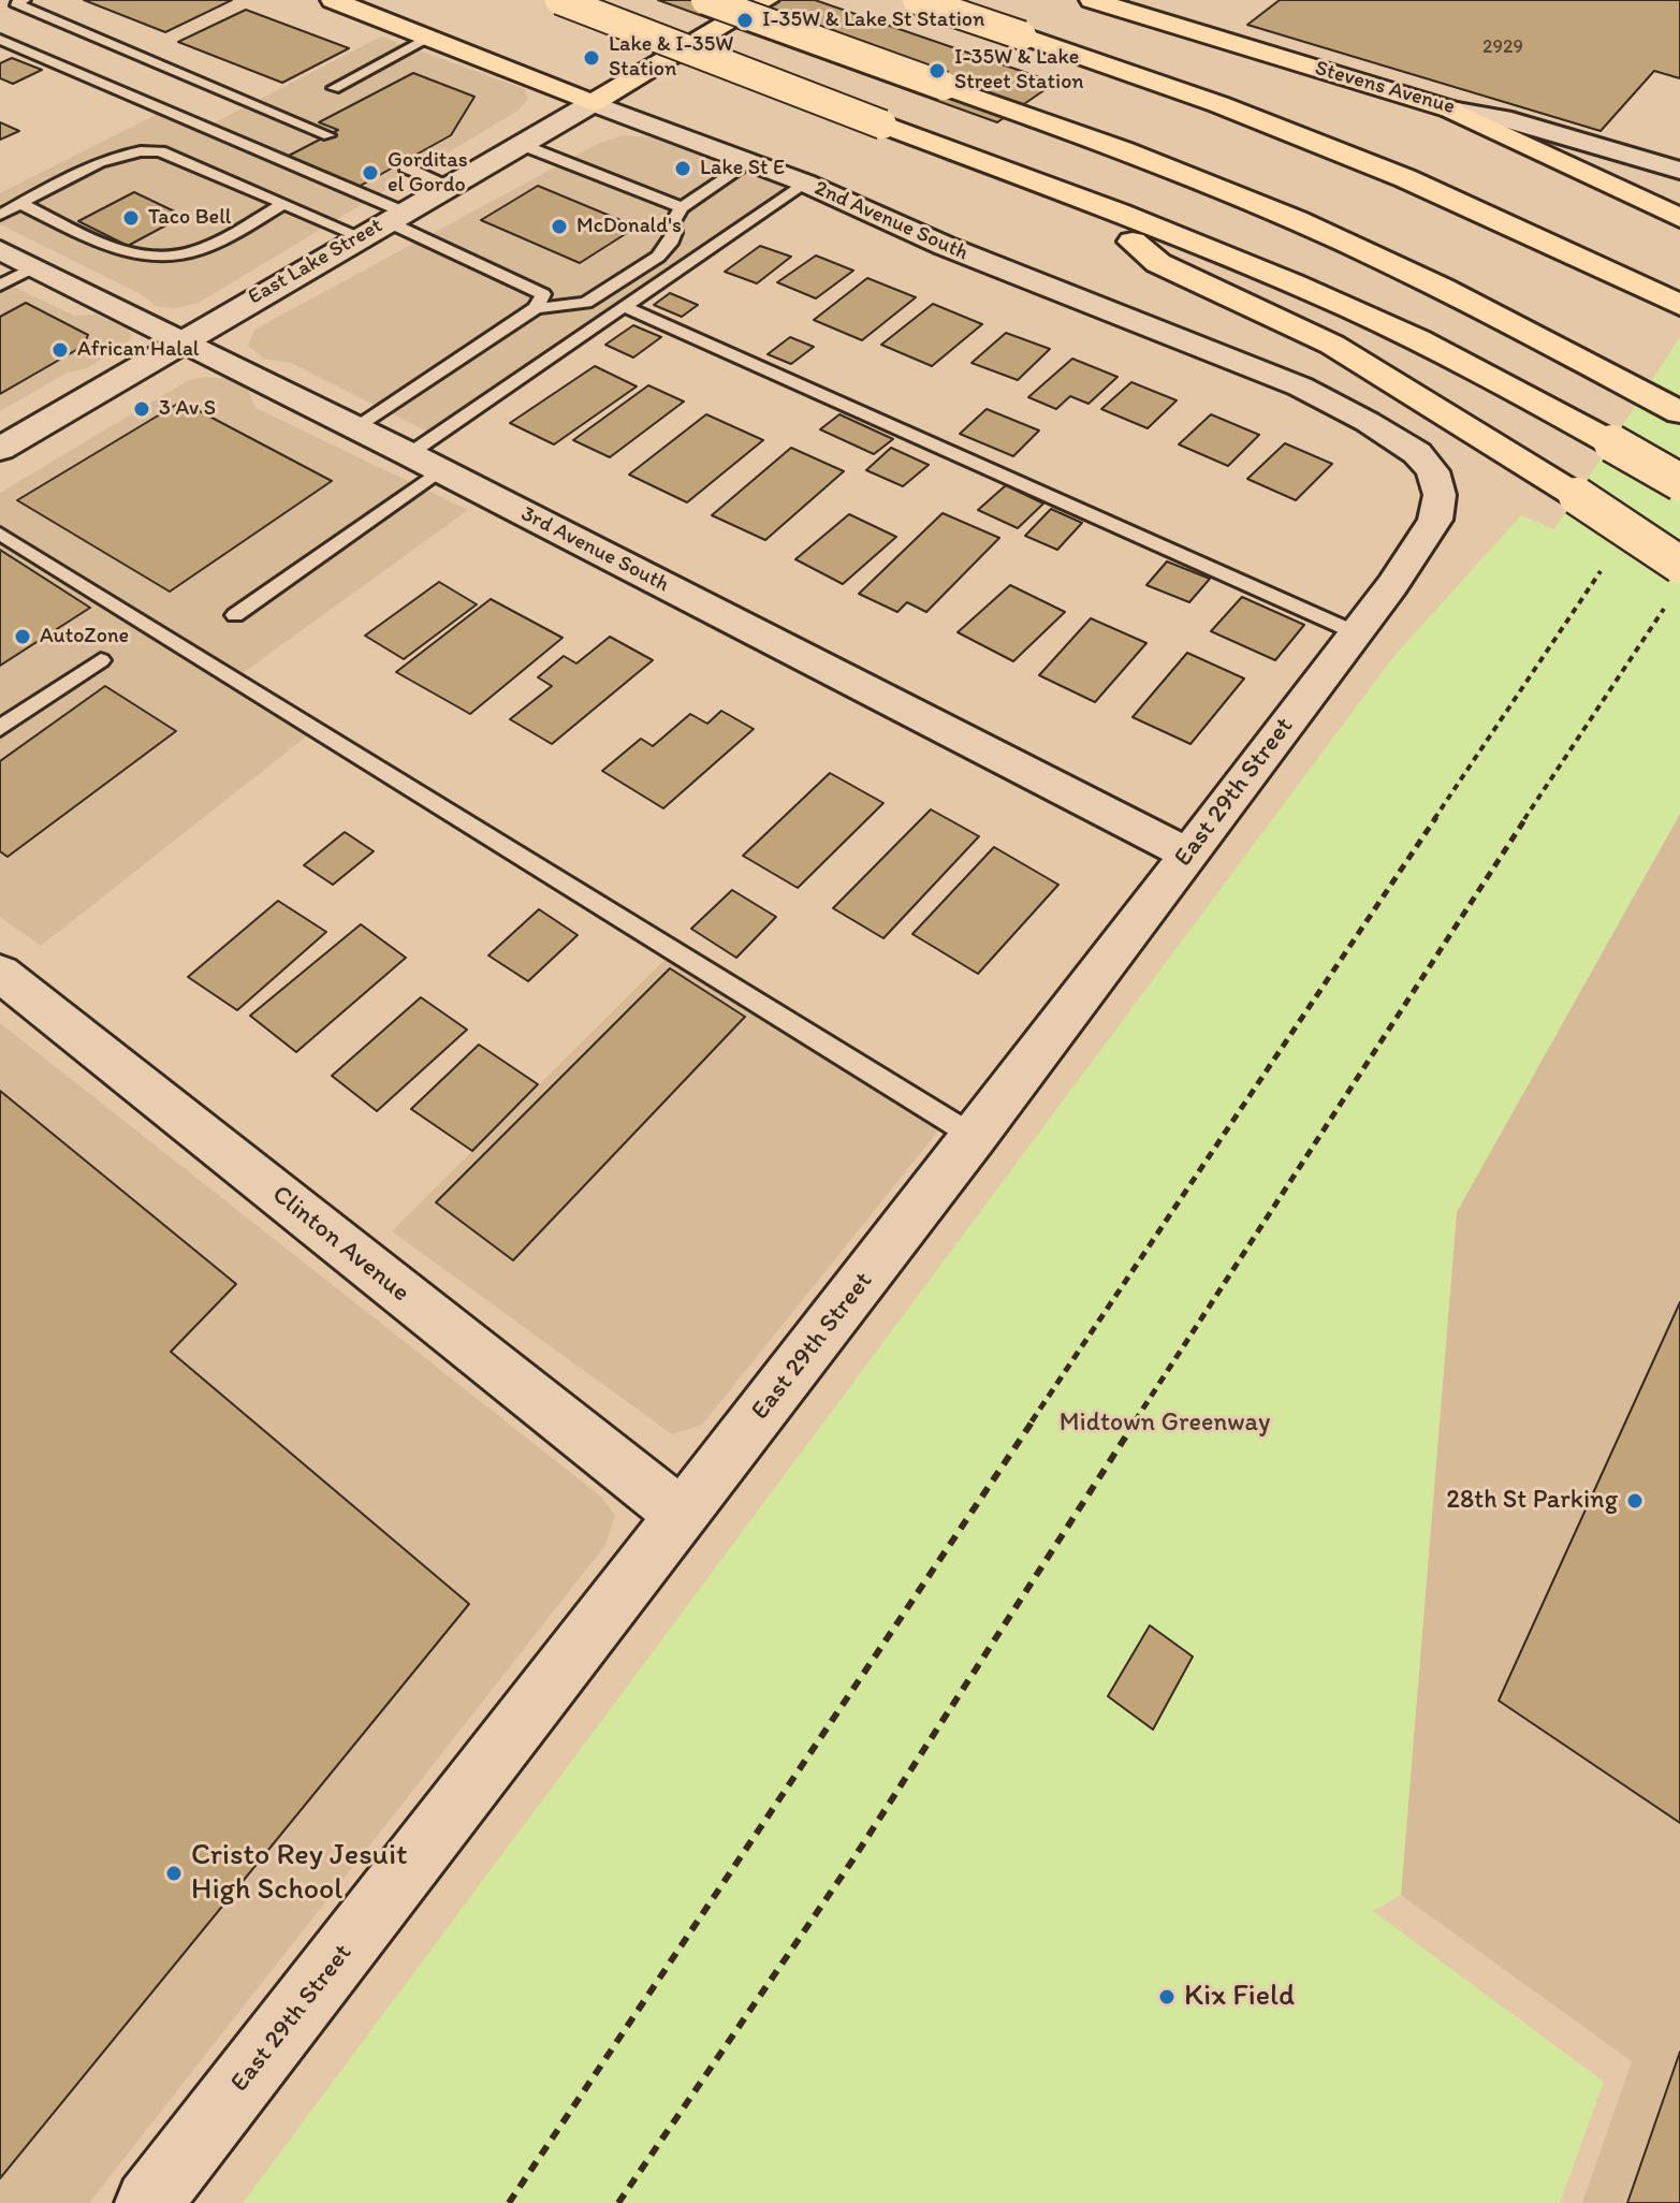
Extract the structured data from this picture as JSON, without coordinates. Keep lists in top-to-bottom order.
{
  "streets": {
    "main road": ["Stevens Avenue", "2nd Avenue South", "East Lake Street"],
    "street": ["3rd Avenue South", "East 29th Street", "Clinton Avenue"]
  },
  "crossings": [
    ["2nd Avenue South", "East Lake Street"],
    ["2nd Avenue South", "East 29th Street"],
    ["East Lake Street", "3rd Avenue South"],
    ["3rd Avenue South", "East 29th Street"],
    ["East 29th Street", "Clinton Avenue"]
  ],
  "parks": ["Midtown Greenway"],
  "places": [
    "I-35W & Lake St Station",
    "Lake & I-35W Station",
    "I-35W & Lake Street Station",
    "Lake St E",
    "Gorditas el Gordo",
    "Taco Bell",
    "McDonald's",
    "African Halal",
    "3 Av S",
    "AutoZone",
    "28th St Parking",
    "Cristo Rey Jesuit High School",
    "Kix Field"
  ],
  "house_numbers": ["2929"]
}
